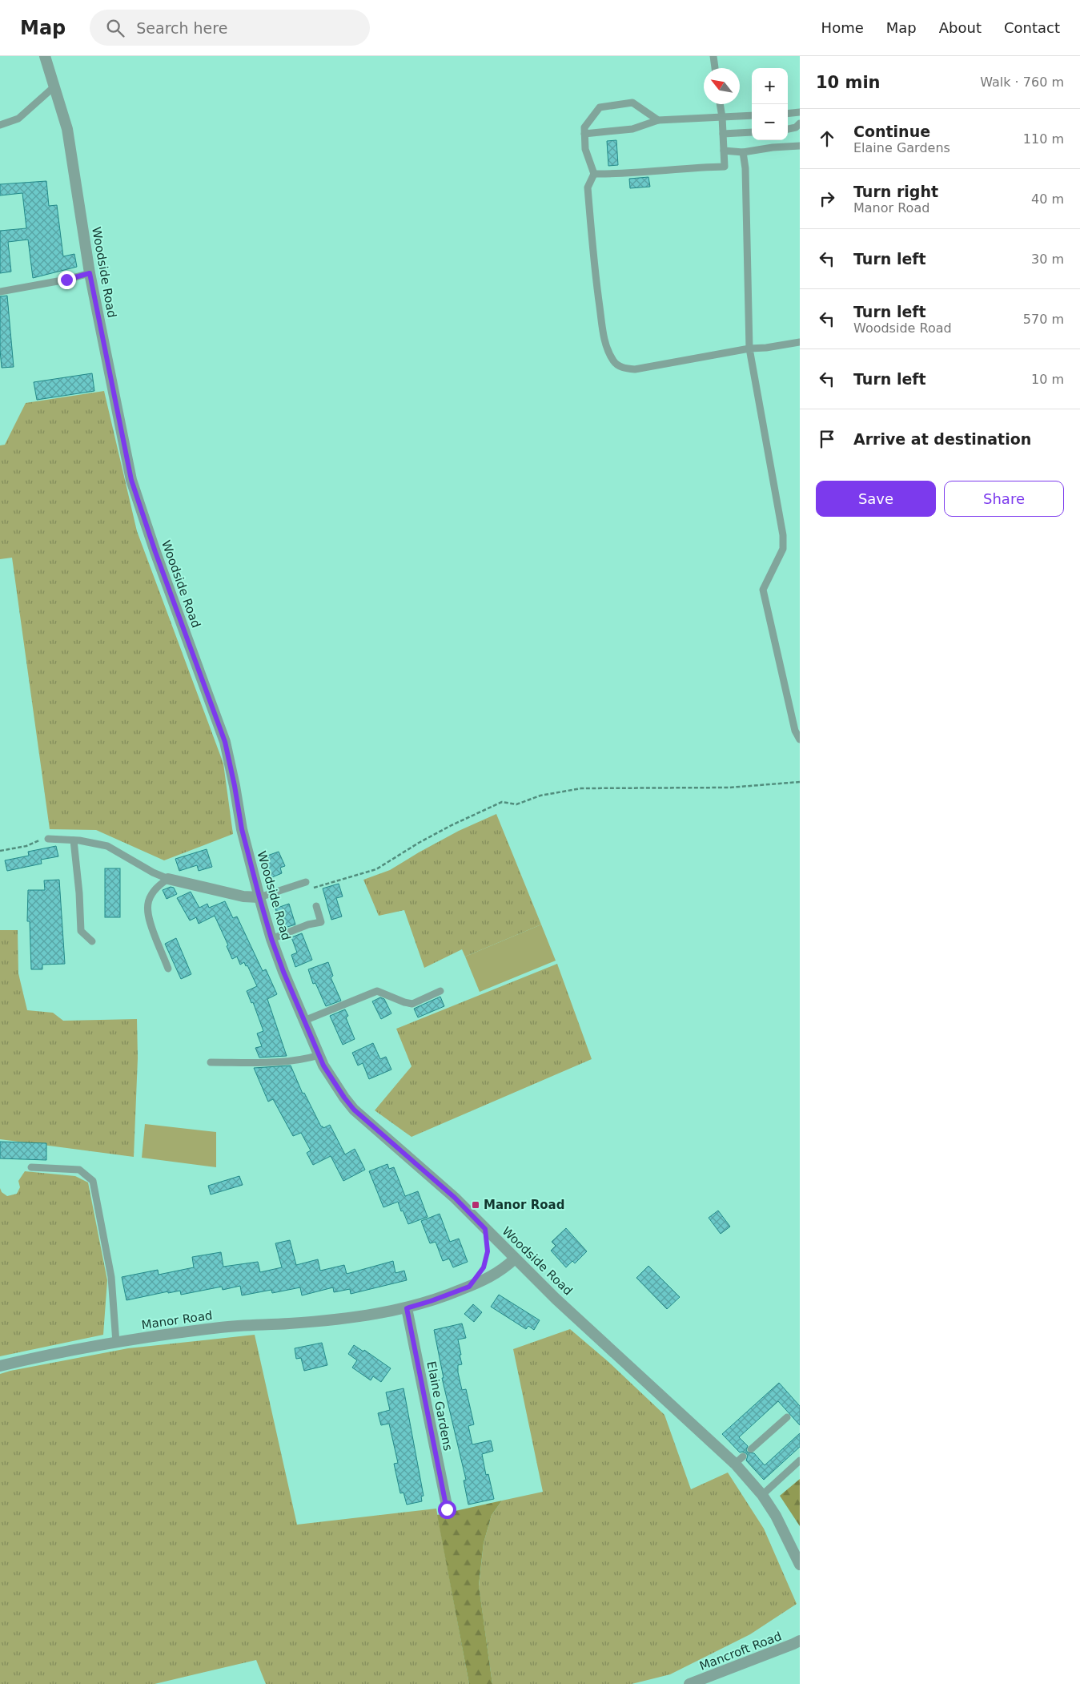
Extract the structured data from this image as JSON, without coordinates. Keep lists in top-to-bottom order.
{
  "streets": {
    "street": [
      "Woodside Road",
      "Manor Road",
      "Elaine Gardens",
      "Mancroft Road"
    ]
  },
  "crossings": [
    ["Woodside Road", "Manor Road"],
    ["Manor Road", "Elaine Gardens"]
  ],
  "places": {
    "transit": ["Manor Road"]
  },
  "north": "top left",
  "page": {
    "header": "Map",
    "search": "Search here",
    "nav": [
      "Home",
      "Map",
      "About",
      "Contact"
    ],
    "heading": ["10 min", "Walk · 760 m"],
    "map_buttons": ["+", "−"],
    "list": [
      ["Continue", "Elaine Gardens", "110 m"],
      ["Turn right", "Manor Road", "40 m"],
      ["Turn left", "30 m"],
      ["Turn left", "Woodside Road", "570 m"],
      ["Turn left", "10 m"],
      "Arrive at destination"
    ],
    "buttons": ["Save", "Share"]
  }
}
